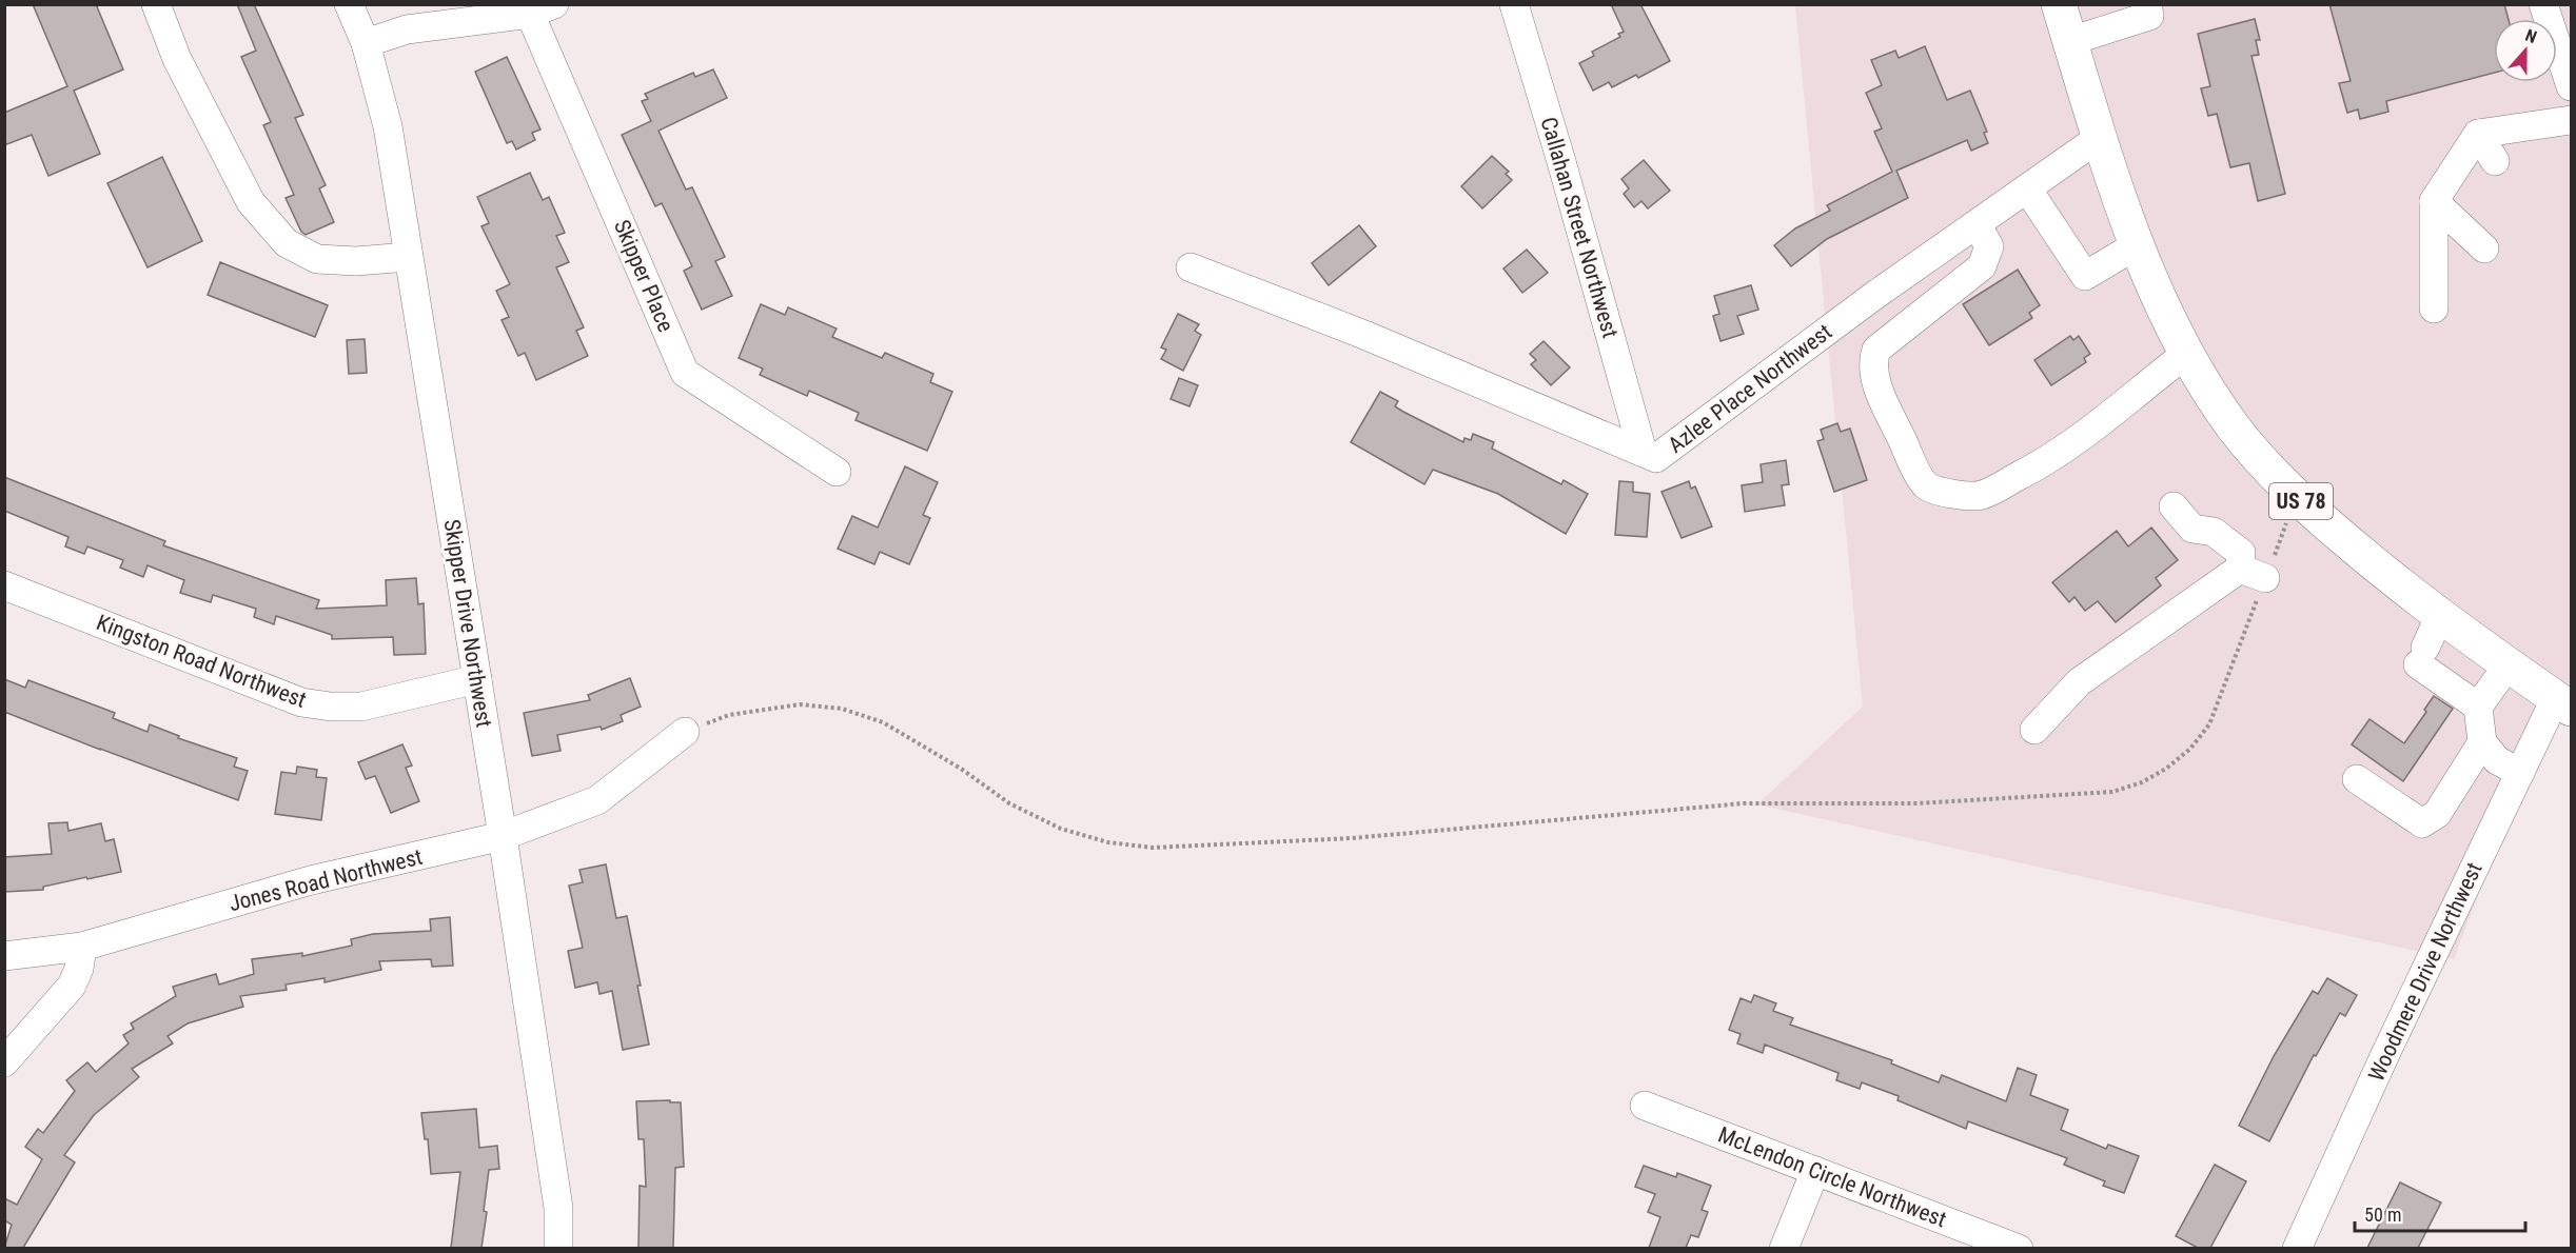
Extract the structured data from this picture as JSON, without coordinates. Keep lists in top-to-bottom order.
{
  "streets": {
    "main road": ["US 78"],
    "street": [
      "Callahan Street Northwest",
      "Skipper Place",
      "Azlee Place Northwest",
      "Skipper Drive Northwest",
      "Kingston Road Northwest",
      "Jones Road Northwest",
      "Woodmere Drive Northwest",
      "McLendon Circle Northwest"
    ]
  },
  "crossings": [
    ["Callahan Street Northwest", "Azlee Place Northwest"],
    ["Azlee Place Northwest", "US 78"],
    ["US 78", "Woodmere Drive Northwest"],
    ["Skipper Drive Northwest", "Kingston Road Northwest"],
    ["Skipper Drive Northwest", "Jones Road Northwest"]
  ],
  "scale_bar": "50 m",
  "north": "top"
}
